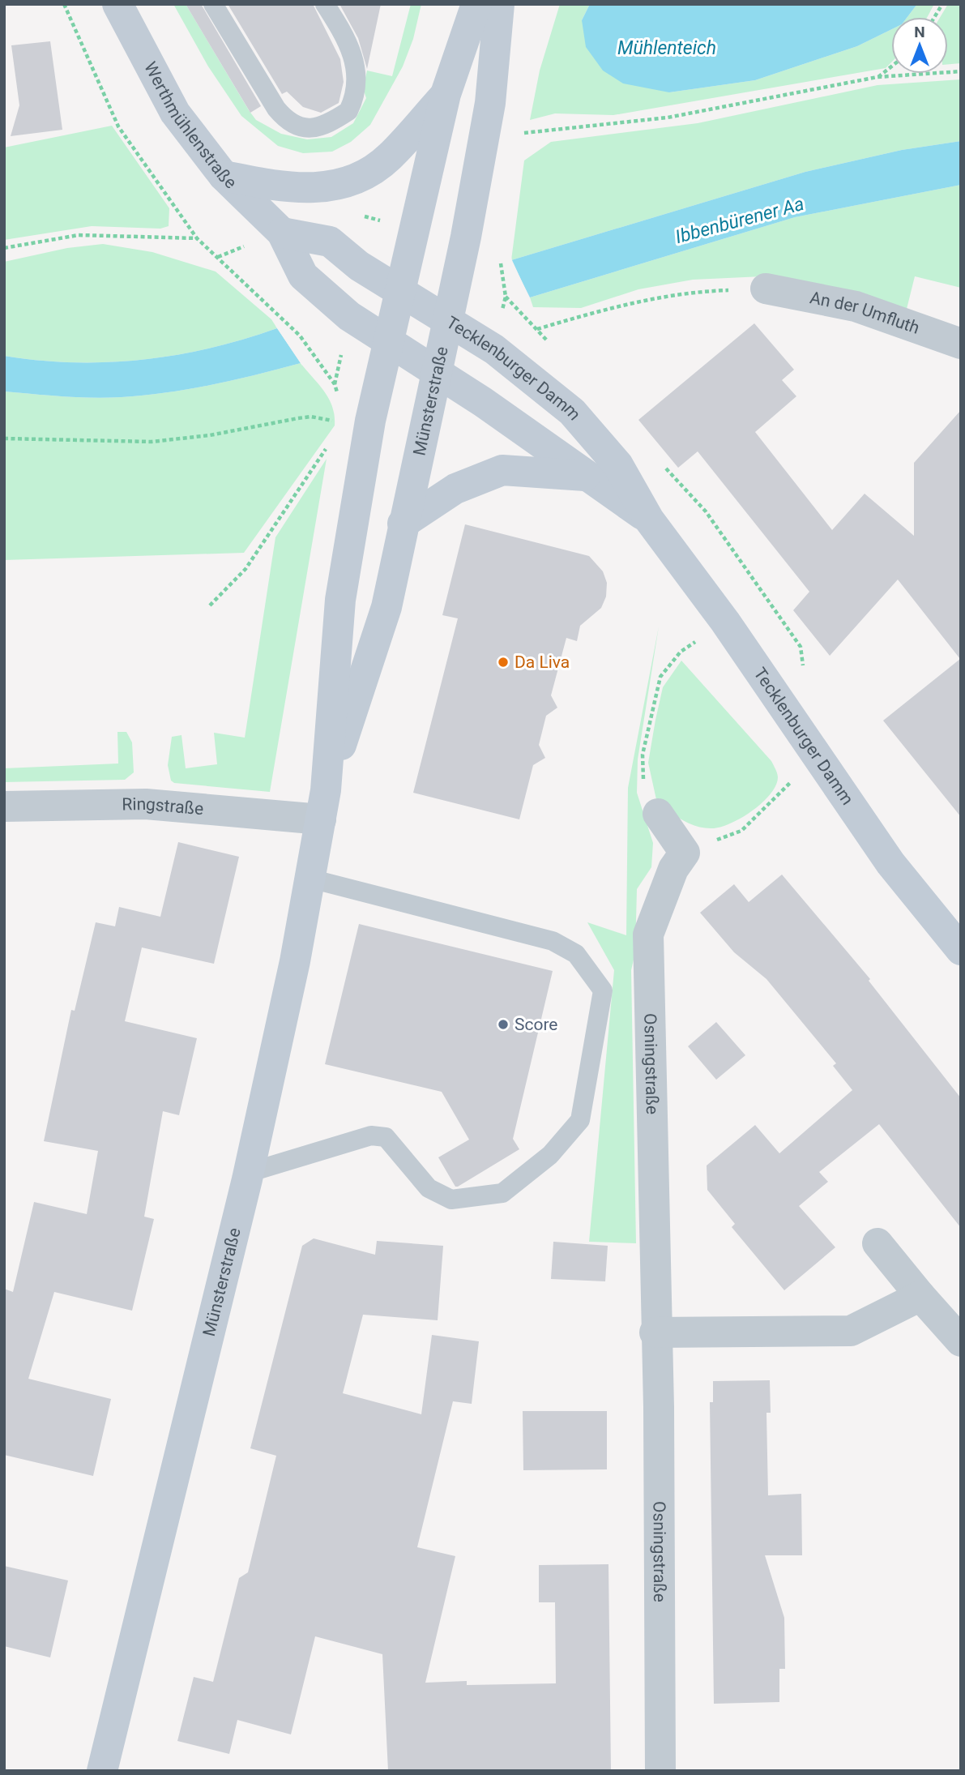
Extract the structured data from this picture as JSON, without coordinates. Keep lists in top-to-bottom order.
{
  "streets": {
    "main road": ["Werthmühlenstraße", "Tecklenburger Damm", "Münsterstraße"],
    "street": ["An der Umfluth", "Ringstraße", "Osningstraße"]
  },
  "crossings": [
    ["Werthmühlenstraße", "Tecklenburger Damm"],
    ["Werthmühlenstraße", "Münsterstraße"],
    ["Tecklenburger Damm", "Münsterstraße"],
    ["Münsterstraße", "Ringstraße"]
  ],
  "water": ["Mühlenteich", "Ibbenbürener Aa"],
  "places": ["Da Liva", "Score"],
  "north": "top"
}
